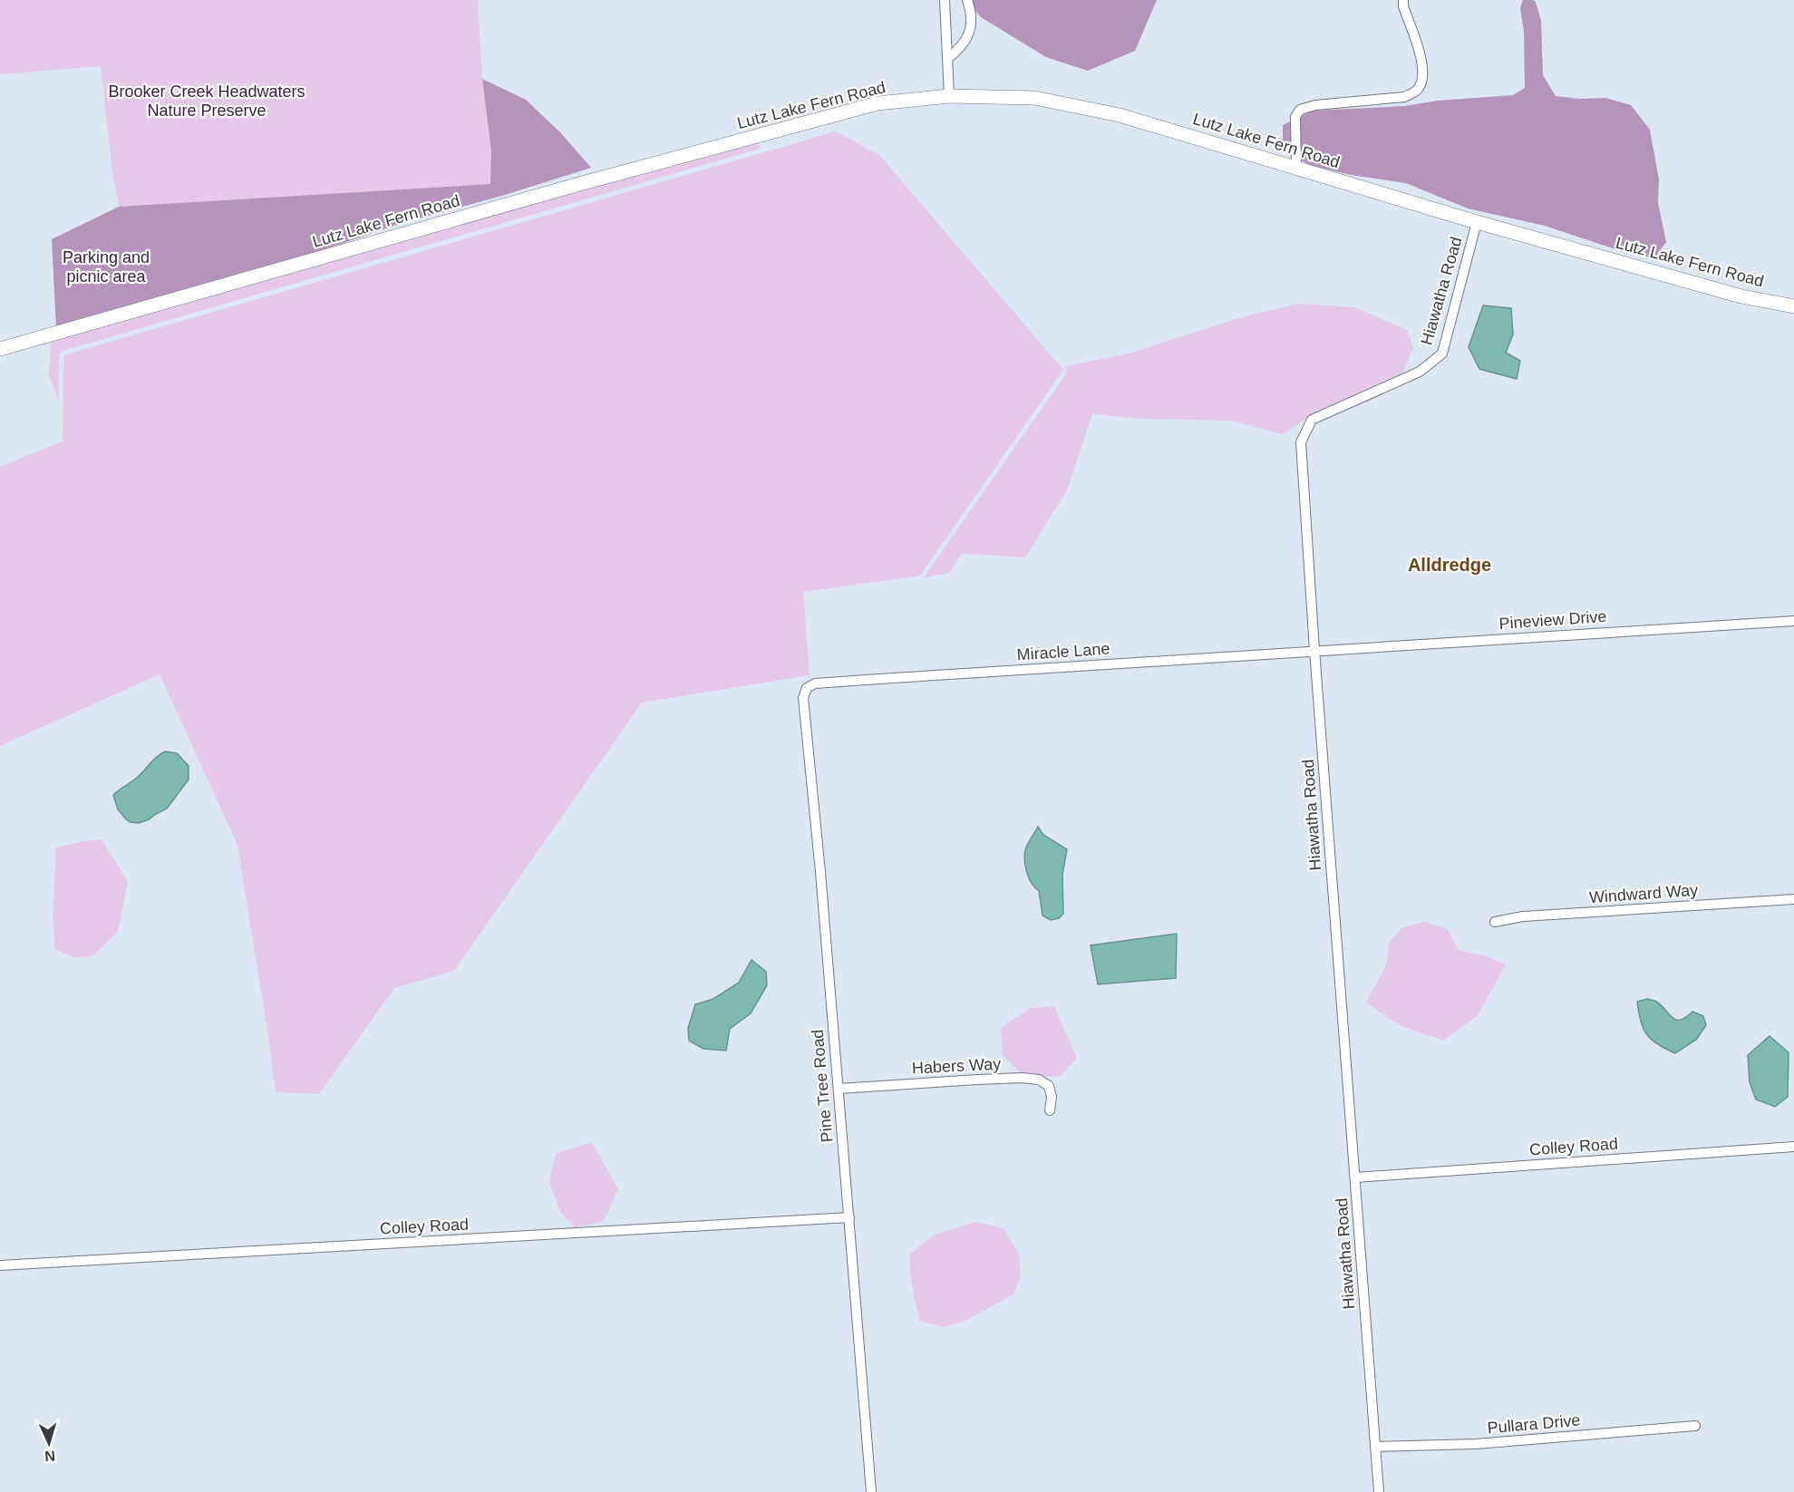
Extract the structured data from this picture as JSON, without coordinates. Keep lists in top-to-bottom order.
{
  "streets": {
    "main road": ["Lutz Lake Fern Road"],
    "street": [
      "Hiawatha Road",
      "Pineview Drive",
      "Miracle Lane",
      "Windward Way",
      "Habers Way",
      "Pine Tree Road",
      "Colley Road",
      "Pullara Drive"
    ]
  },
  "crossings": [
    ["Lutz Lake Fern Road", "Hiawatha Road"],
    ["Hiawatha Road", "Pineview Drive"],
    ["Hiawatha Road", "Miracle Lane"],
    ["Hiawatha Road", "Colley Road"],
    ["Hiawatha Road", "Pullara Drive"],
    ["Pineview Drive", "Miracle Lane"],
    ["Miracle Lane", "Pine Tree Road"],
    ["Habers Way", "Pine Tree Road"],
    ["Pine Tree Road", "Colley Road"]
  ],
  "districts": ["Alldredge"],
  "parks": ["Brooker Creek Headwaters Nature Preserve", "Parking and picnic area"],
  "north": "bottom"
}
